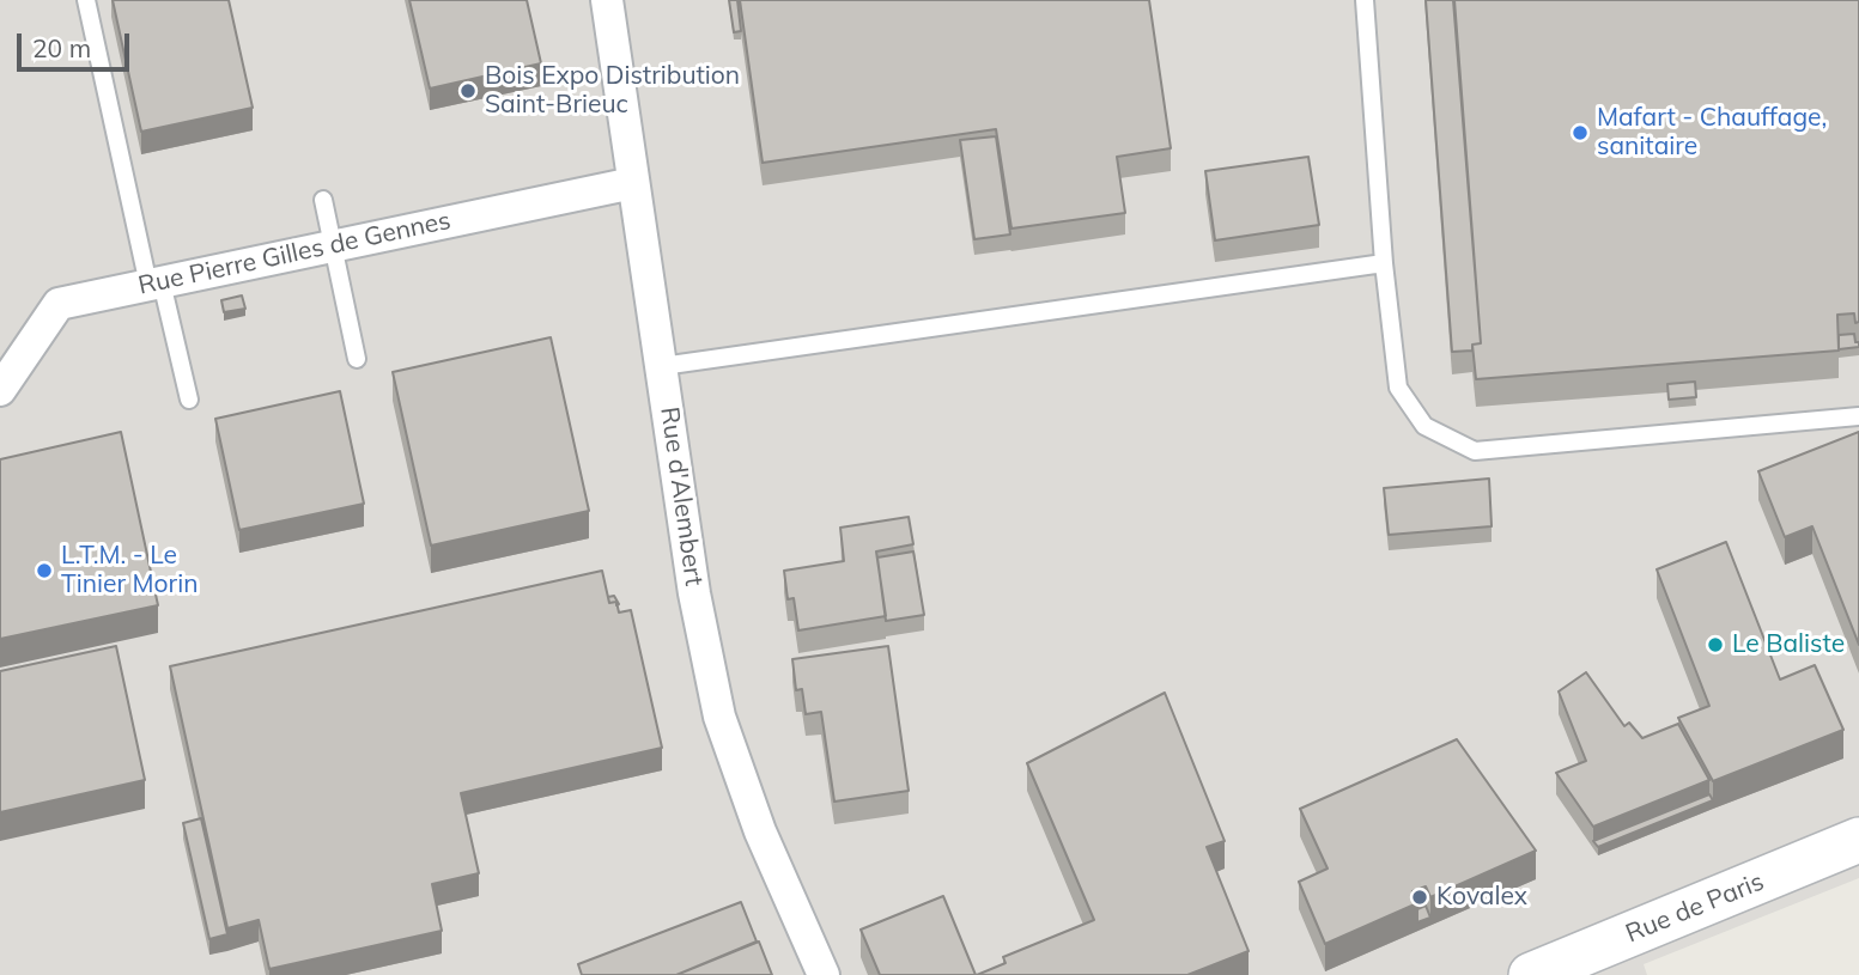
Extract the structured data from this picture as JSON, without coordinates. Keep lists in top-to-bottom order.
{
  "streets": {
    "main road": ["Rue de Paris"],
    "street": ["Rue Pierre Gilles de Gennes", "Rue d'Alembert"]
  },
  "crossings": [
    ["Rue Pierre Gilles de Gennes", "Rue d'Alembert"]
  ],
  "places": [
    "Bois Expo Distribution Saint-Brieuc",
    "Mafart - Chauffage, sanitaire",
    "L.T.M. - Le Tinier Morin",
    "Le Baliste",
    "Kovalex"
  ],
  "scale_bar": "20 m"
}
